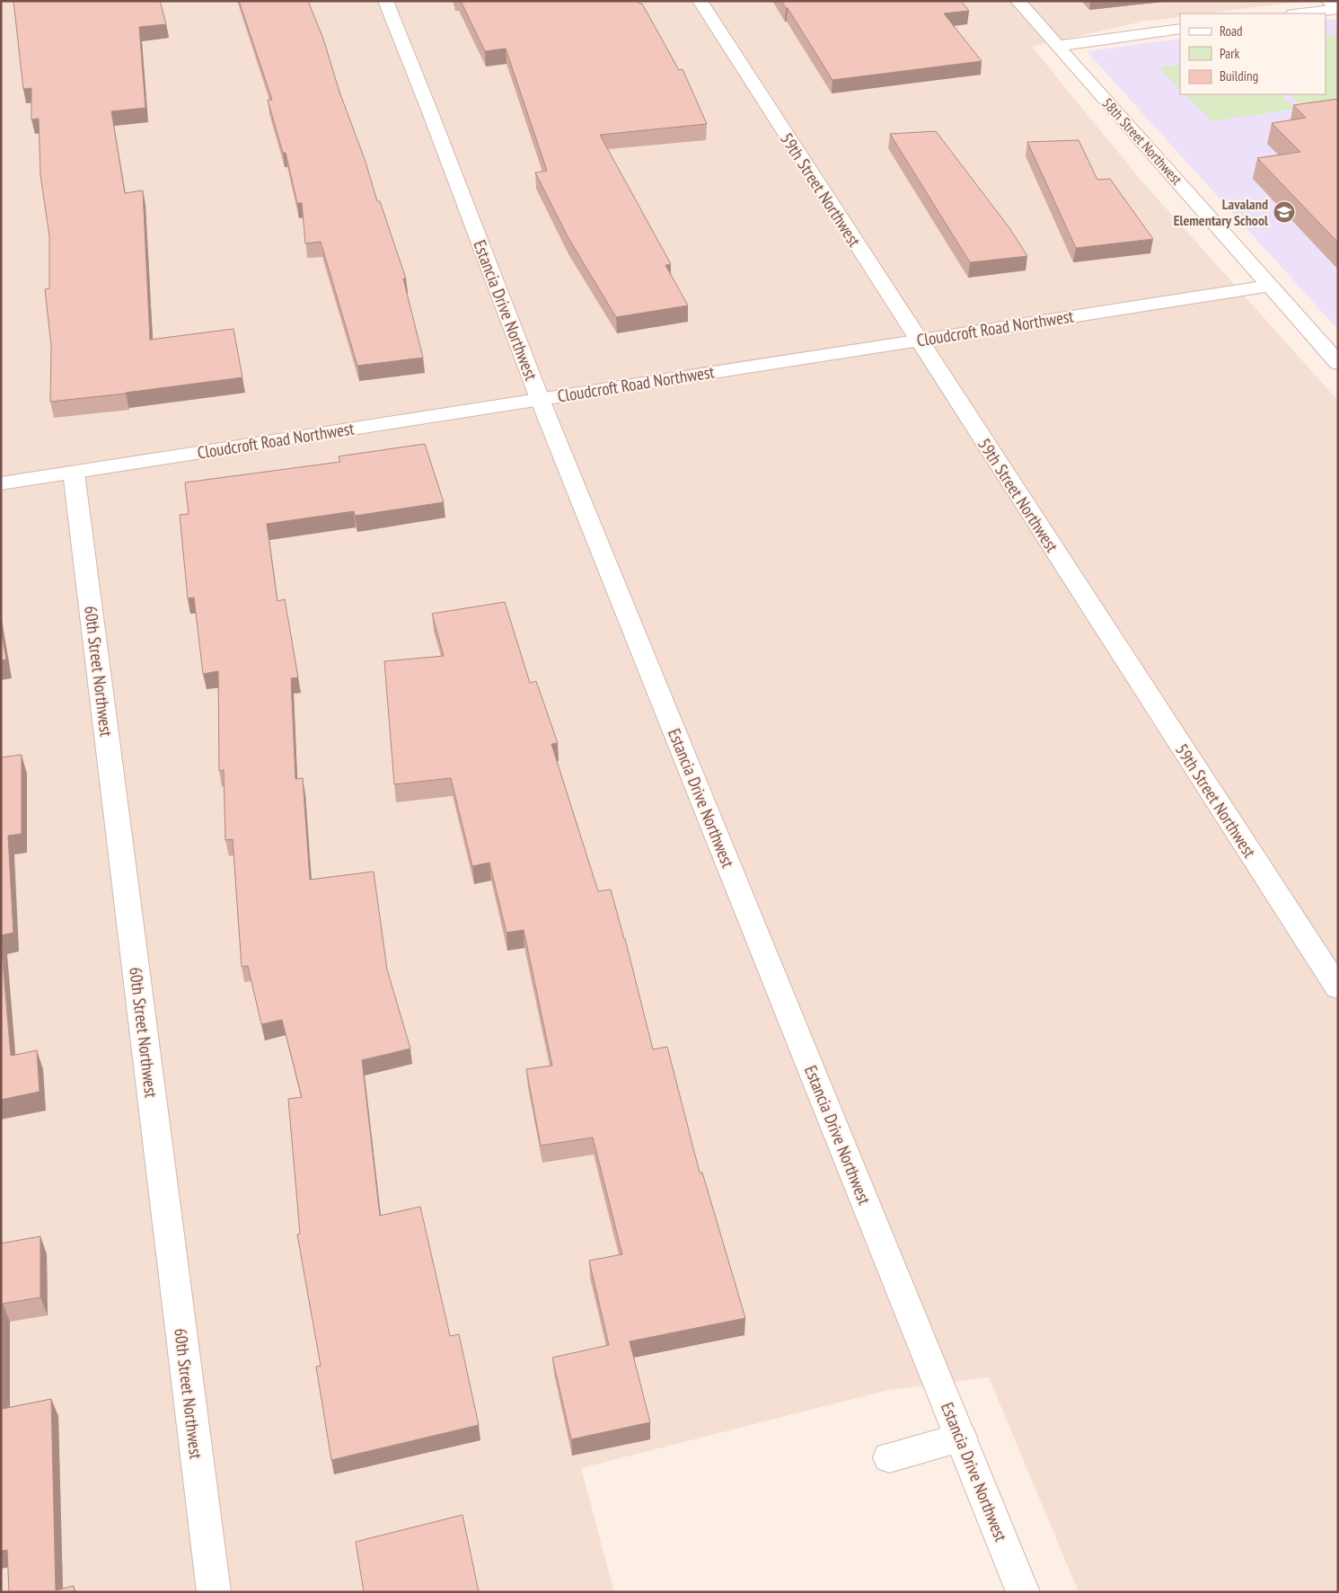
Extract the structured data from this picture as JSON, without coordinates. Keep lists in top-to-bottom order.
{
  "streets": {
    "street": [
      "58th Street Northwest",
      "59th Street Northwest",
      "Estancia Drive Northwest",
      "Cloudcroft Road Northwest",
      "60th Street Northwest"
    ]
  },
  "crossings": [
    ["58th Street Northwest", "Cloudcroft Road Northwest"],
    ["59th Street Northwest", "Cloudcroft Road Northwest"],
    ["Estancia Drive Northwest", "Cloudcroft Road Northwest"],
    ["Cloudcroft Road Northwest", "60th Street Northwest"]
  ],
  "places": {
    "school or university": ["Lavaland Elementary School"]
  },
  "legend": ["Road", "Park", "Building"]
}
